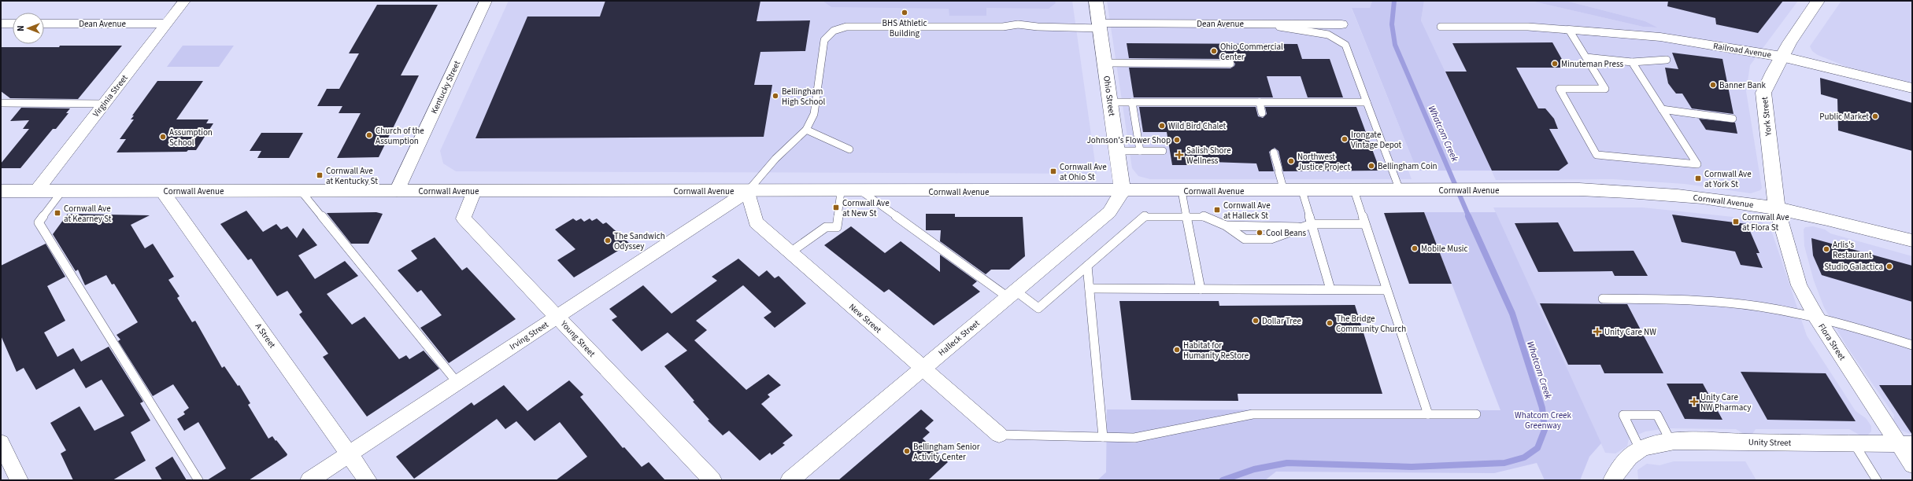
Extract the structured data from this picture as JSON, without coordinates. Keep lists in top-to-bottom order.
{
  "streets": {
    "street": [
      "Dean Avenue",
      "Railroad Avenue",
      "Kentucky Street",
      "Virginia Street",
      "Ohio Street",
      "York Street",
      "Cornwall Avenue",
      "New Street",
      "A Street",
      "Irving Street",
      "Halleck Street",
      "Young Street",
      "Flora Street",
      "Unity Street"
    ]
  },
  "crossings": [
    ["Dean Avenue", "Virginia Street"],
    ["Dean Avenue", "Ohio Street"],
    ["Railroad Avenue", "York Street"],
    ["Kentucky Street", "Cornwall Avenue"],
    ["Virginia Street", "Cornwall Avenue"],
    ["Ohio Street", "Cornwall Avenue"],
    ["Ohio Street", "Halleck Street"],
    ["York Street", "Cornwall Avenue"],
    ["York Street", "Flora Street"],
    ["Cornwall Avenue", "New Street"],
    ["Cornwall Avenue", "A Street"],
    ["Cornwall Avenue", "Irving Street"],
    ["Cornwall Avenue", "Halleck Street"],
    ["Cornwall Avenue", "Young Street"],
    ["Cornwall Avenue", "Flora Street"],
    ["New Street", "Irving Street"],
    ["New Street", "Halleck Street"],
    ["A Street", "Irving Street"],
    ["Irving Street", "Young Street"],
    ["Flora Street", "Unity Street"]
  ],
  "water": ["Whatcom Creek"],
  "parks": ["Whatcom Creek Greenway"],
  "places": {
    "other": [
      "BHS Athletic Building",
      "Ohio Commercial Center",
      "Minuteman Press",
      "Banner Bank",
      "Bellingham High School",
      "Public Market",
      "Wild Bird Chalet",
      "Church of the Assumption",
      "Assumption School",
      "Irongate Vintage Depot",
      "Johnson's Flower Shop",
      "Northwest Justice Project",
      "Bellingham Coin",
      "Cool Beans",
      "The Sandwich Odyssey",
      "Mobile Music",
      "Arlis's Restaurant",
      "Studio Galactica",
      "Dollar Tree",
      "The Bridge Community Church",
      "Habitat for Humanity ReStore",
      "Bellingham Senior Activity Center"
    ],
    "health": ["Salish Shore Wellness", "Unity Care NW", "Unity Care NW Pharmacy"],
    "transit": [
      "Cornwall Ave at Ohio St",
      "Cornwall Ave at Kentucky St",
      "Cornwall Ave at York St",
      "Cornwall Ave at New St",
      "Cornwall Ave at Halleck St",
      "Cornwall Ave at Kearney St",
      "Cornwall Ave at Flora St"
    ]
  },
  "north": "left"
}
